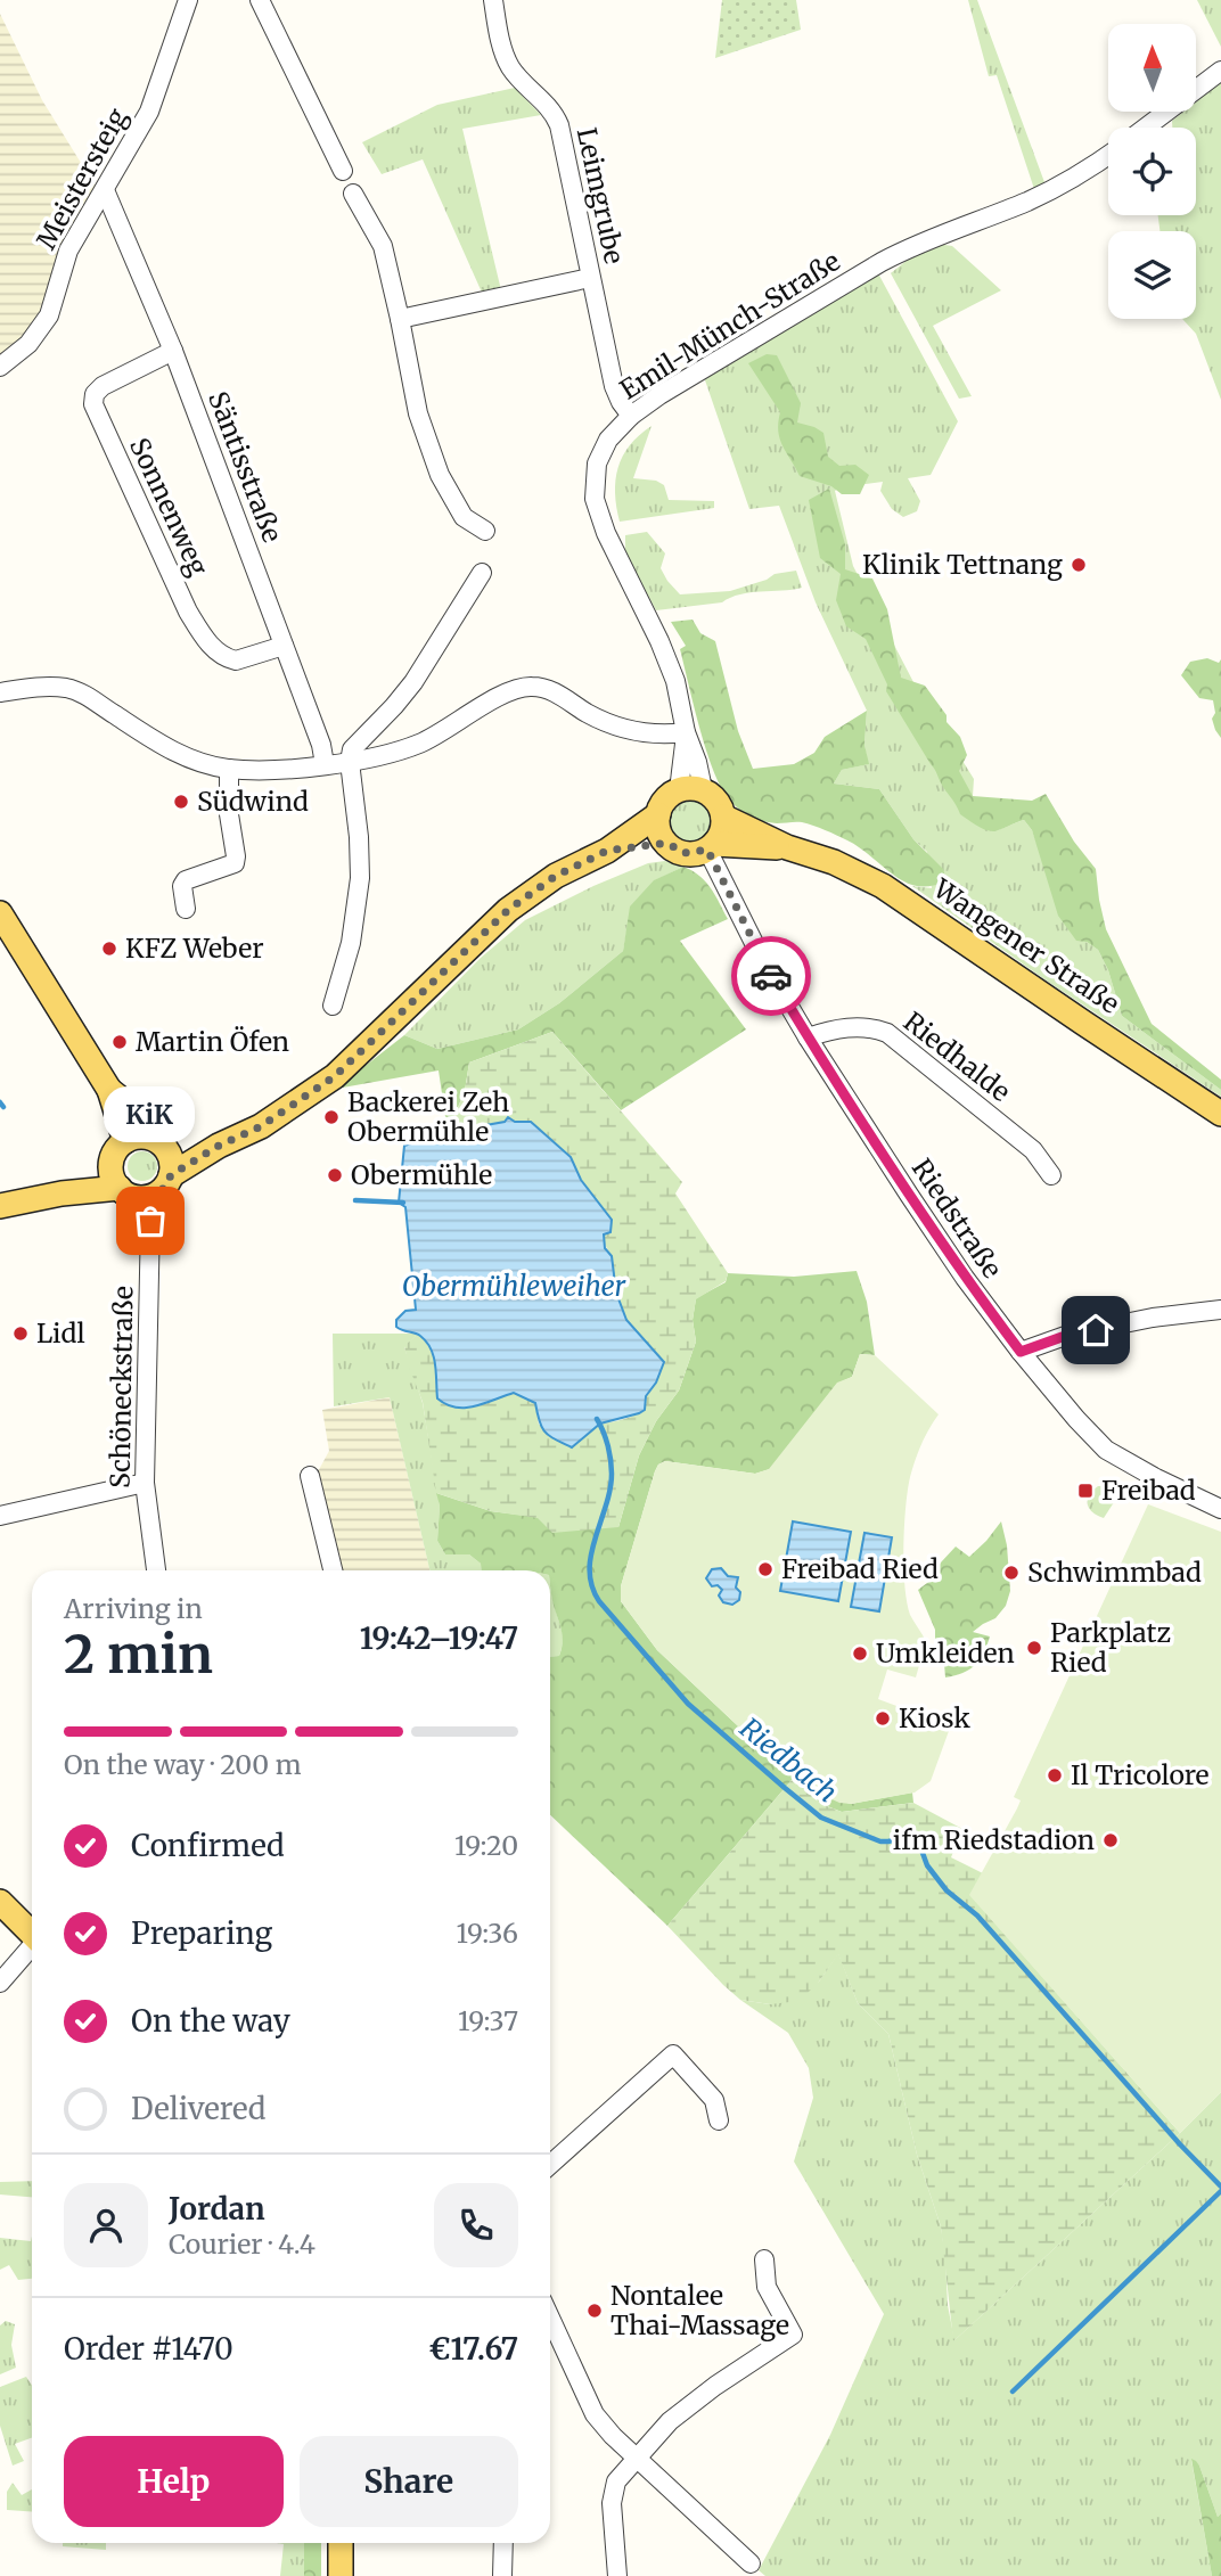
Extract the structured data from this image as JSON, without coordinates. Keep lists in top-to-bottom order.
{
  "streets": {
    "main road": ["Wangener Straße"],
    "street": [
      "Meistersteig",
      "Leimgrube",
      "Emil-Münch-Straße",
      "Säntisstraße",
      "Sonnenweg",
      "Riedhalde",
      "Riedstraße",
      "Schöneckstraße"
    ]
  },
  "crossings": [
    ["Meistersteig", "Säntisstraße"],
    ["Leimgrube", "Emil-Münch-Straße"],
    ["Emil-Münch-Straße", "Wangener Straße"],
    ["Emil-Münch-Straße", "Riedstraße"],
    ["Säntisstraße", "Sonnenweg"],
    ["Wangener Straße", "Riedstraße"],
    ["Riedhalde", "Riedstraße"]
  ],
  "water": ["Obermühleweiher", "Riedbach"],
  "places": {
    "other": [
      "Klinik Tettnang",
      "Südwind",
      "KFZ Weber",
      "Martin Öfen",
      "Backerei Zeh Obermühle",
      "Obermühle",
      "KiK",
      "Lidl",
      "Freibad Ried",
      "Schwimmbad",
      "Parkplatz Ried",
      "Umkleiden",
      "Kiosk",
      "Il Tricolore",
      "ifm Riedstadion",
      "Nontalee Thai-Massage"
    ],
    "transit": ["Freibad"]
  },
  "north": "top",
  "page": {
    "bubble": "KiK",
    "heading": ["2 min", "Arriving in", "19:42–19:47"],
    "panel": [
      "Jordan",
      "Courier · 4.4",
      "Order #1470",
      "€17.67"
    ],
    "bar": "On the way · 200 m",
    "list": [
      ["Confirmed", "19:20"],
      ["Preparing", "19:36"],
      ["On the way", "19:37"],
      "Delivered"
    ],
    "buttons": ["Help", "Share"]
  }
}
